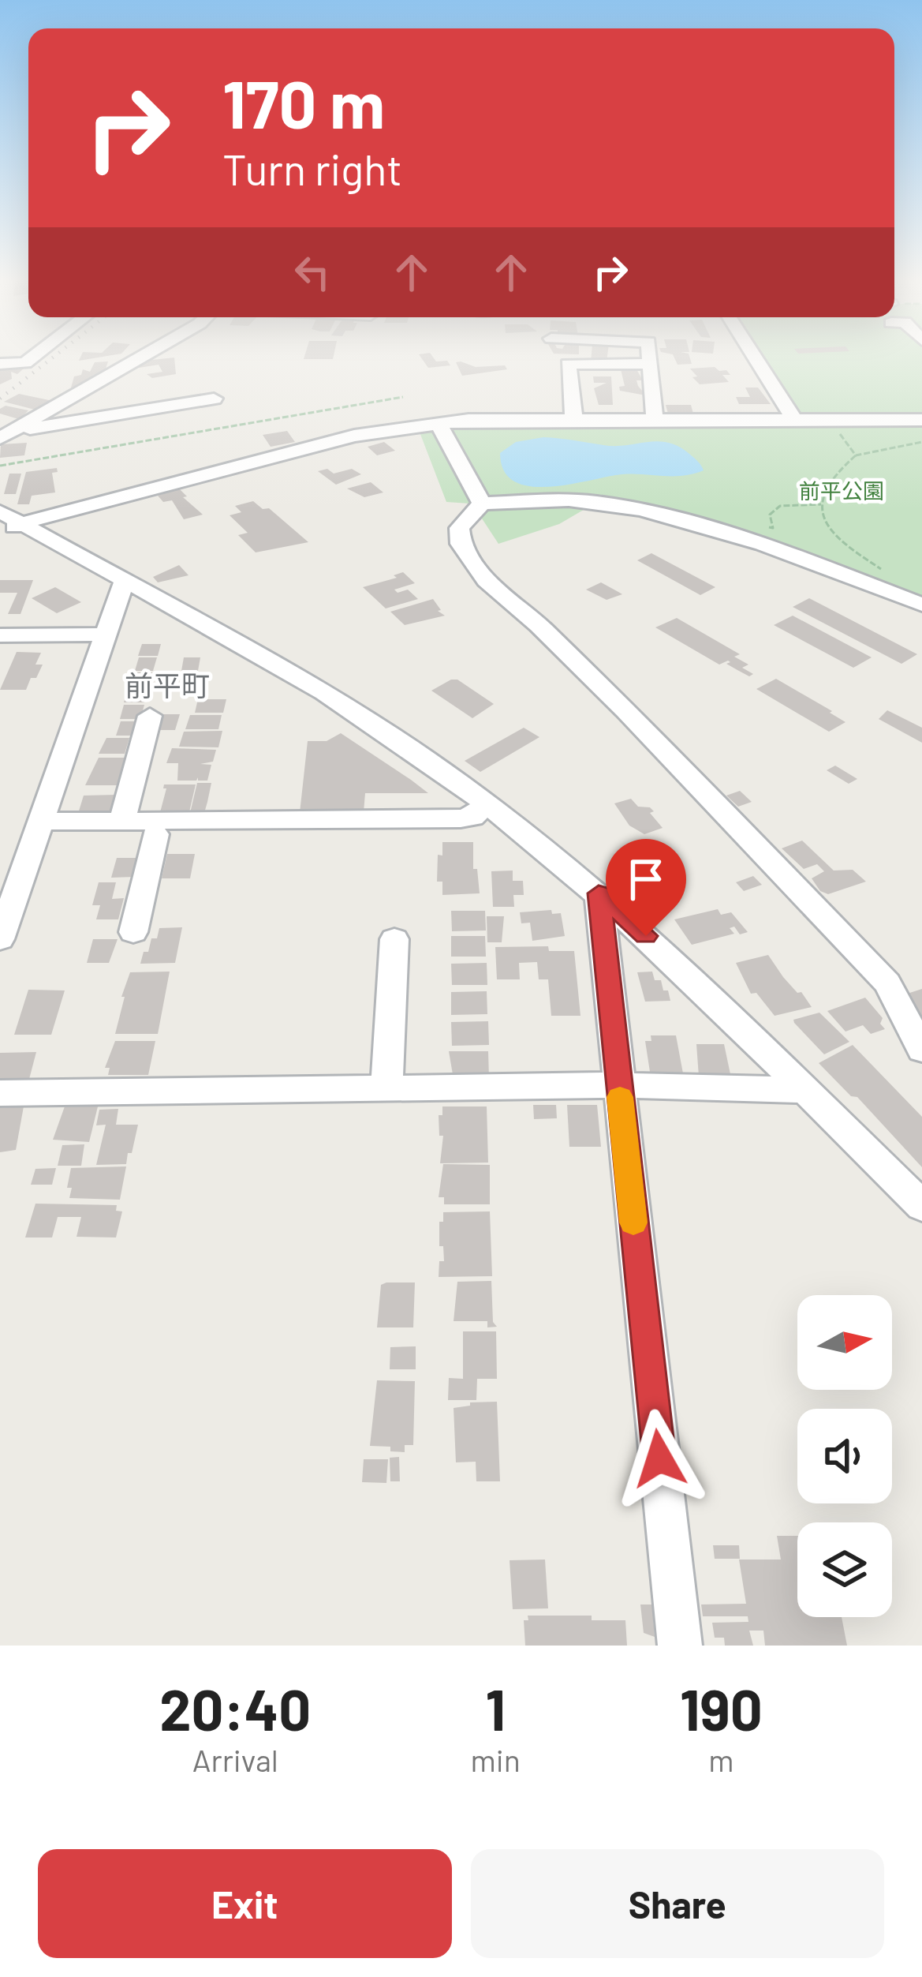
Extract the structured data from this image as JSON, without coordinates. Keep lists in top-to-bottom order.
{
  "districts": ["前平町"],
  "parks": ["前平公園"],
  "north": "right",
  "page": {
    "turn": ["170 m", "Turn right"],
    "eta": [
      "20:40",
      "Arrival",
      "1",
      "min",
      "190",
      "m"
    ],
    "buttons": ["Exit", "Share"]
  }
}
